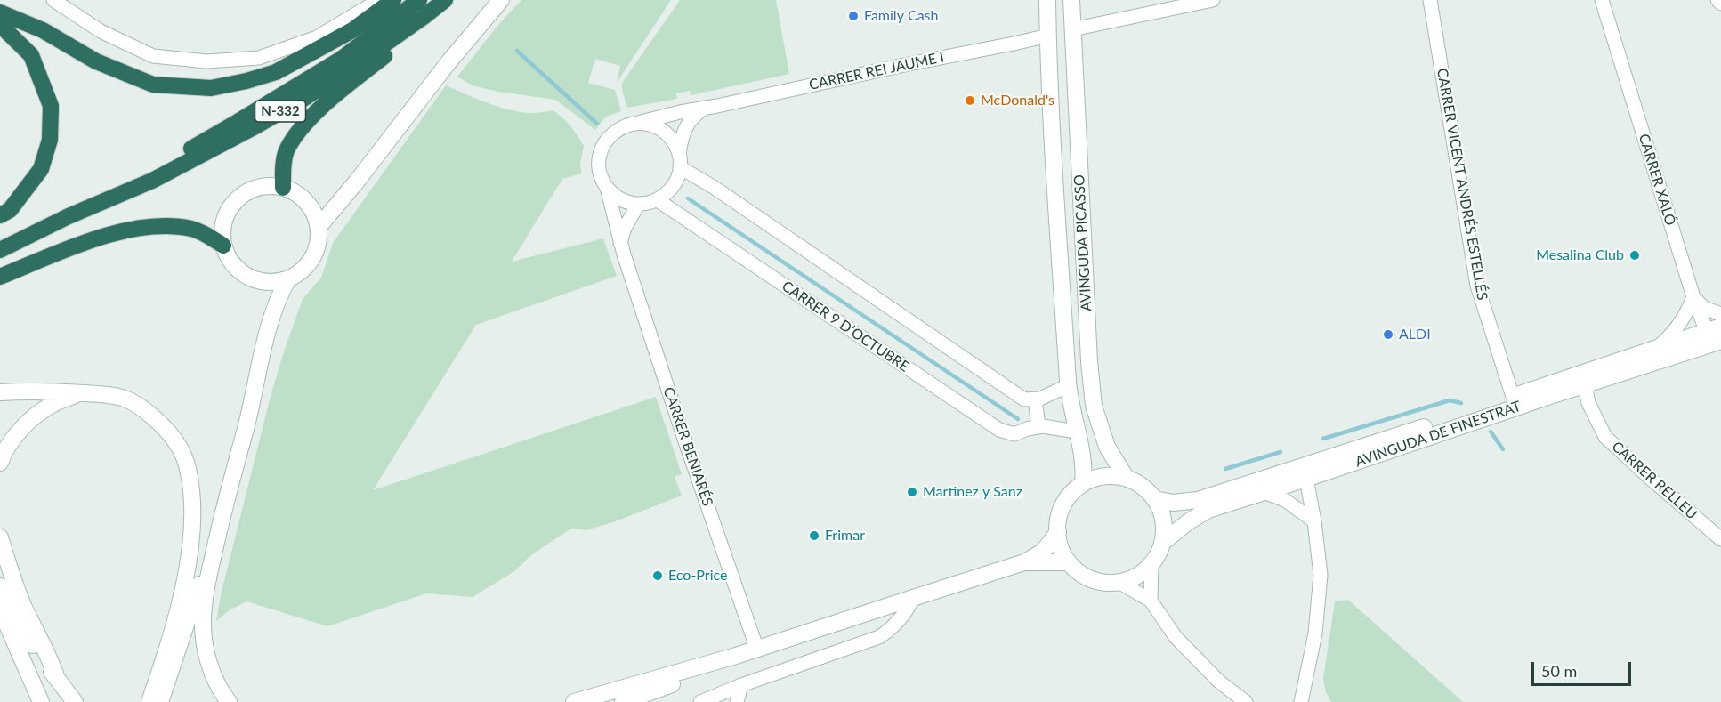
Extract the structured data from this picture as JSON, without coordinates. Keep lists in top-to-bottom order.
{
  "streets": {
    "highway": ["N-332"],
    "main road": ["AVINGUDA PICASSO", "AVINGUDA DE FINESTRAT"],
    "street": [
      "CARRER REI JAUME I",
      "CARRER XALÓ",
      "CARRER VICENT ANDRÉS ESTELLÉS",
      "CARRER 9 D’OCTUBRE",
      "CARRER BENIARÉS",
      "CARRER RELLEU"
    ]
  },
  "crossings": [
    ["CARRER REI JAUME I", "AVINGUDA PICASSO"],
    ["CARRER REI JAUME I", "CARRER 9 D’OCTUBRE"],
    ["CARRER REI JAUME I", "CARRER BENIARÉS"],
    ["CARRER XALÓ", "AVINGUDA DE FINESTRAT"],
    ["CARRER VICENT ANDRÉS ESTELLÉS", "AVINGUDA DE FINESTRAT"],
    ["AVINGUDA PICASSO", "CARRER 9 D’OCTUBRE"],
    ["AVINGUDA PICASSO", "AVINGUDA DE FINESTRAT"],
    ["CARRER 9 D’OCTUBRE", "CARRER BENIARÉS"],
    ["AVINGUDA DE FINESTRAT", "CARRER RELLEU"]
  ],
  "places": [
    "Family Cash",
    "McDonald's",
    "Mesalina Club",
    "ALDI",
    "Martinez y Sanz",
    "Frimar",
    "Eco-Price"
  ],
  "scale_bar": "50 m"
}
